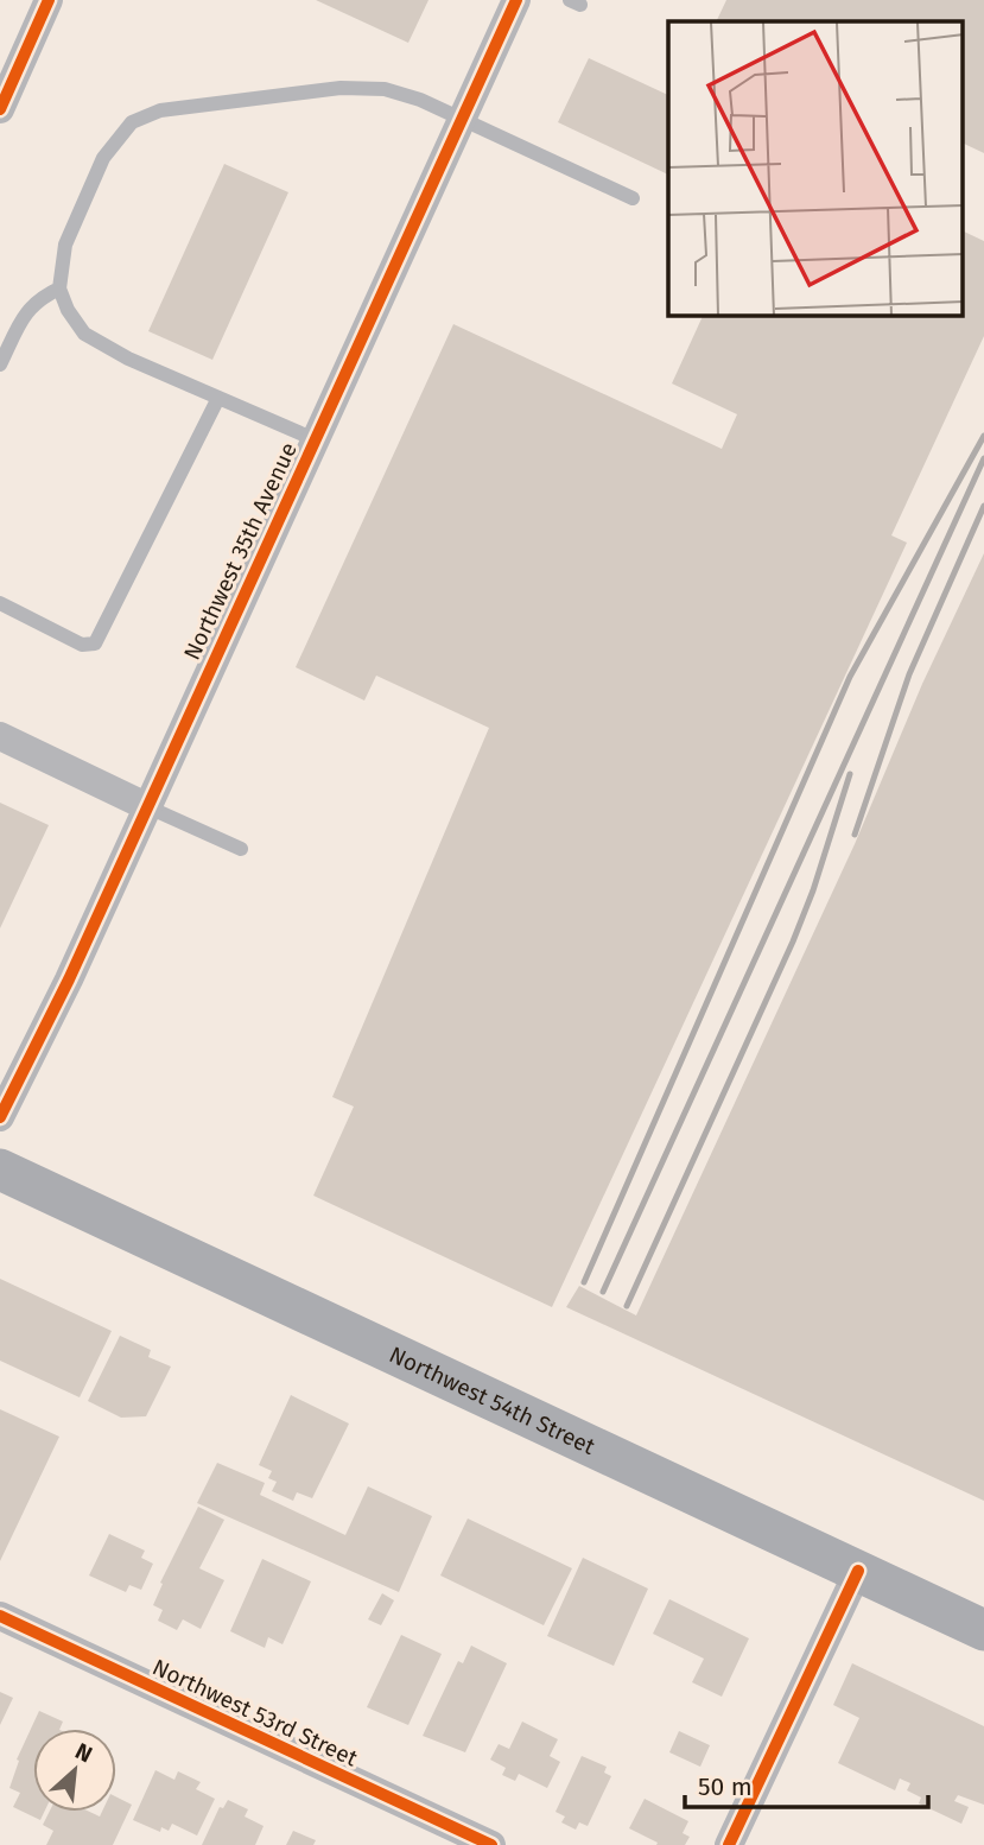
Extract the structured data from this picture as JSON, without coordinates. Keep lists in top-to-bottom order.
{
  "streets": {
    "main road": ["Northwest 54th Street"],
    "street": ["Northwest 35th Avenue", "Northwest 53rd Street"]
  },
  "scale_bar": "50 m",
  "north": "top right"
}
